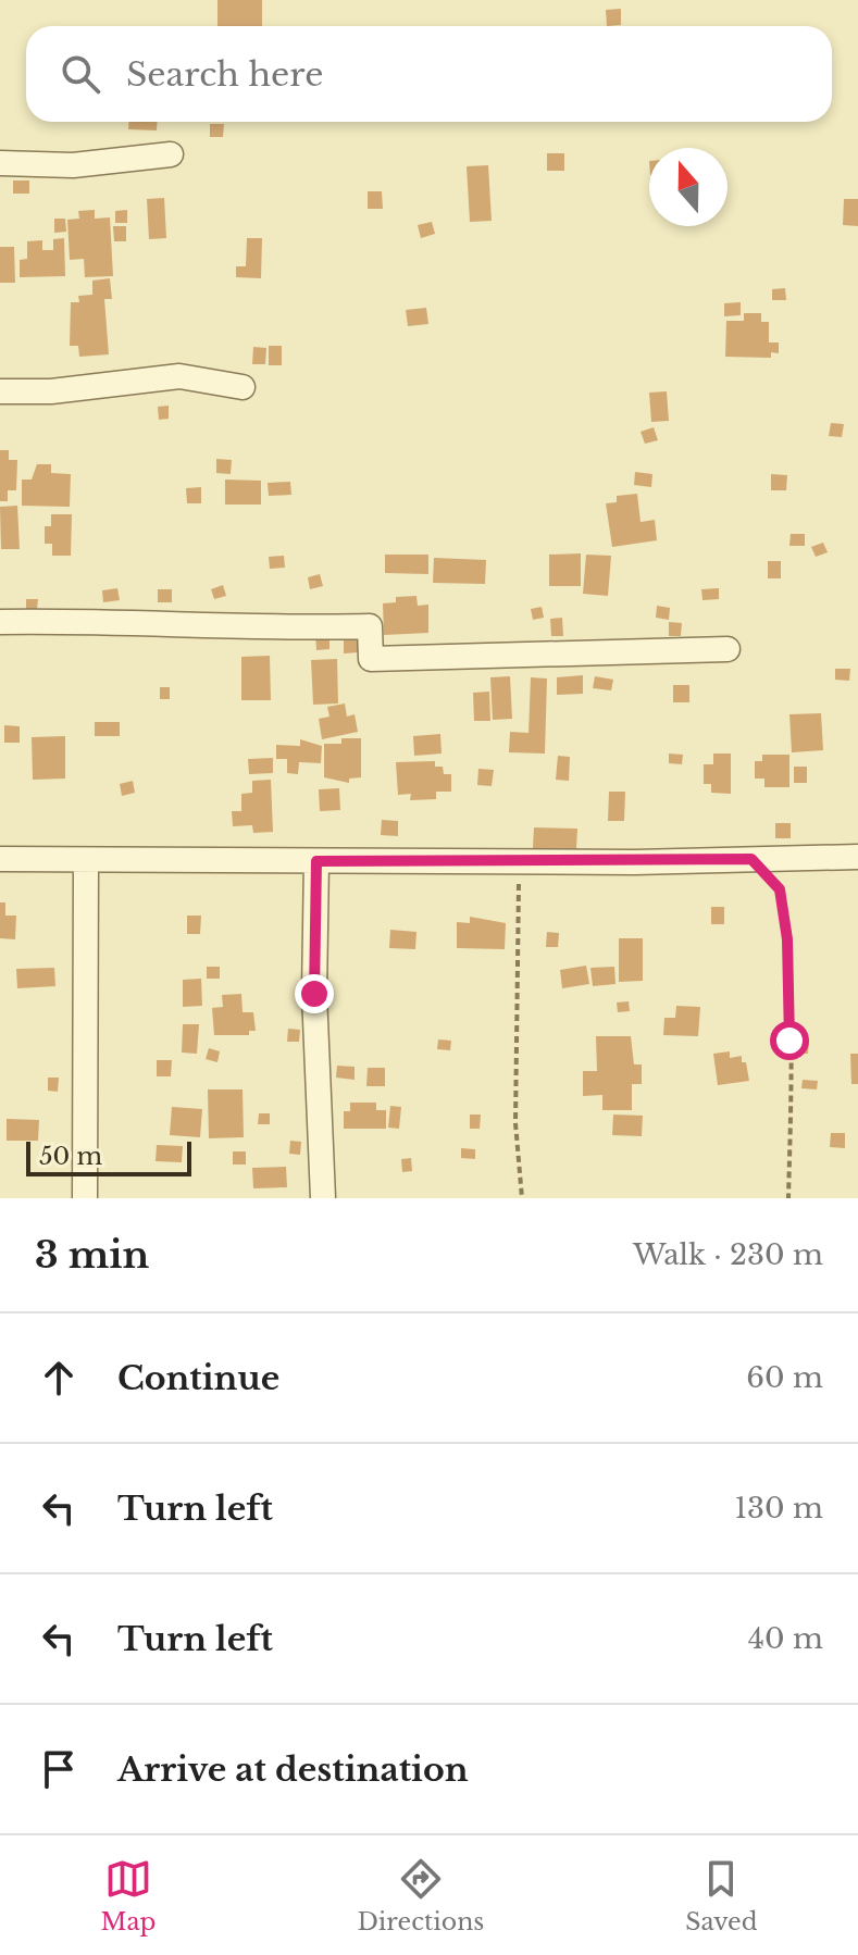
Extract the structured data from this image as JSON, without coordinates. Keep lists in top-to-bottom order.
{
  "scale_bar": "50 m",
  "north": "top",
  "page": {
    "search": "Search here",
    "scale": "50 m",
    "heading": ["3 min", "Walk · 230 m"],
    "list": [
      ["Continue", "60 m"],
      ["Turn left", "130 m"],
      ["Turn left", "40 m"],
      "Arrive at destination"
    ],
    "nav": ["Map", "Directions", "Saved"]
  }
}
